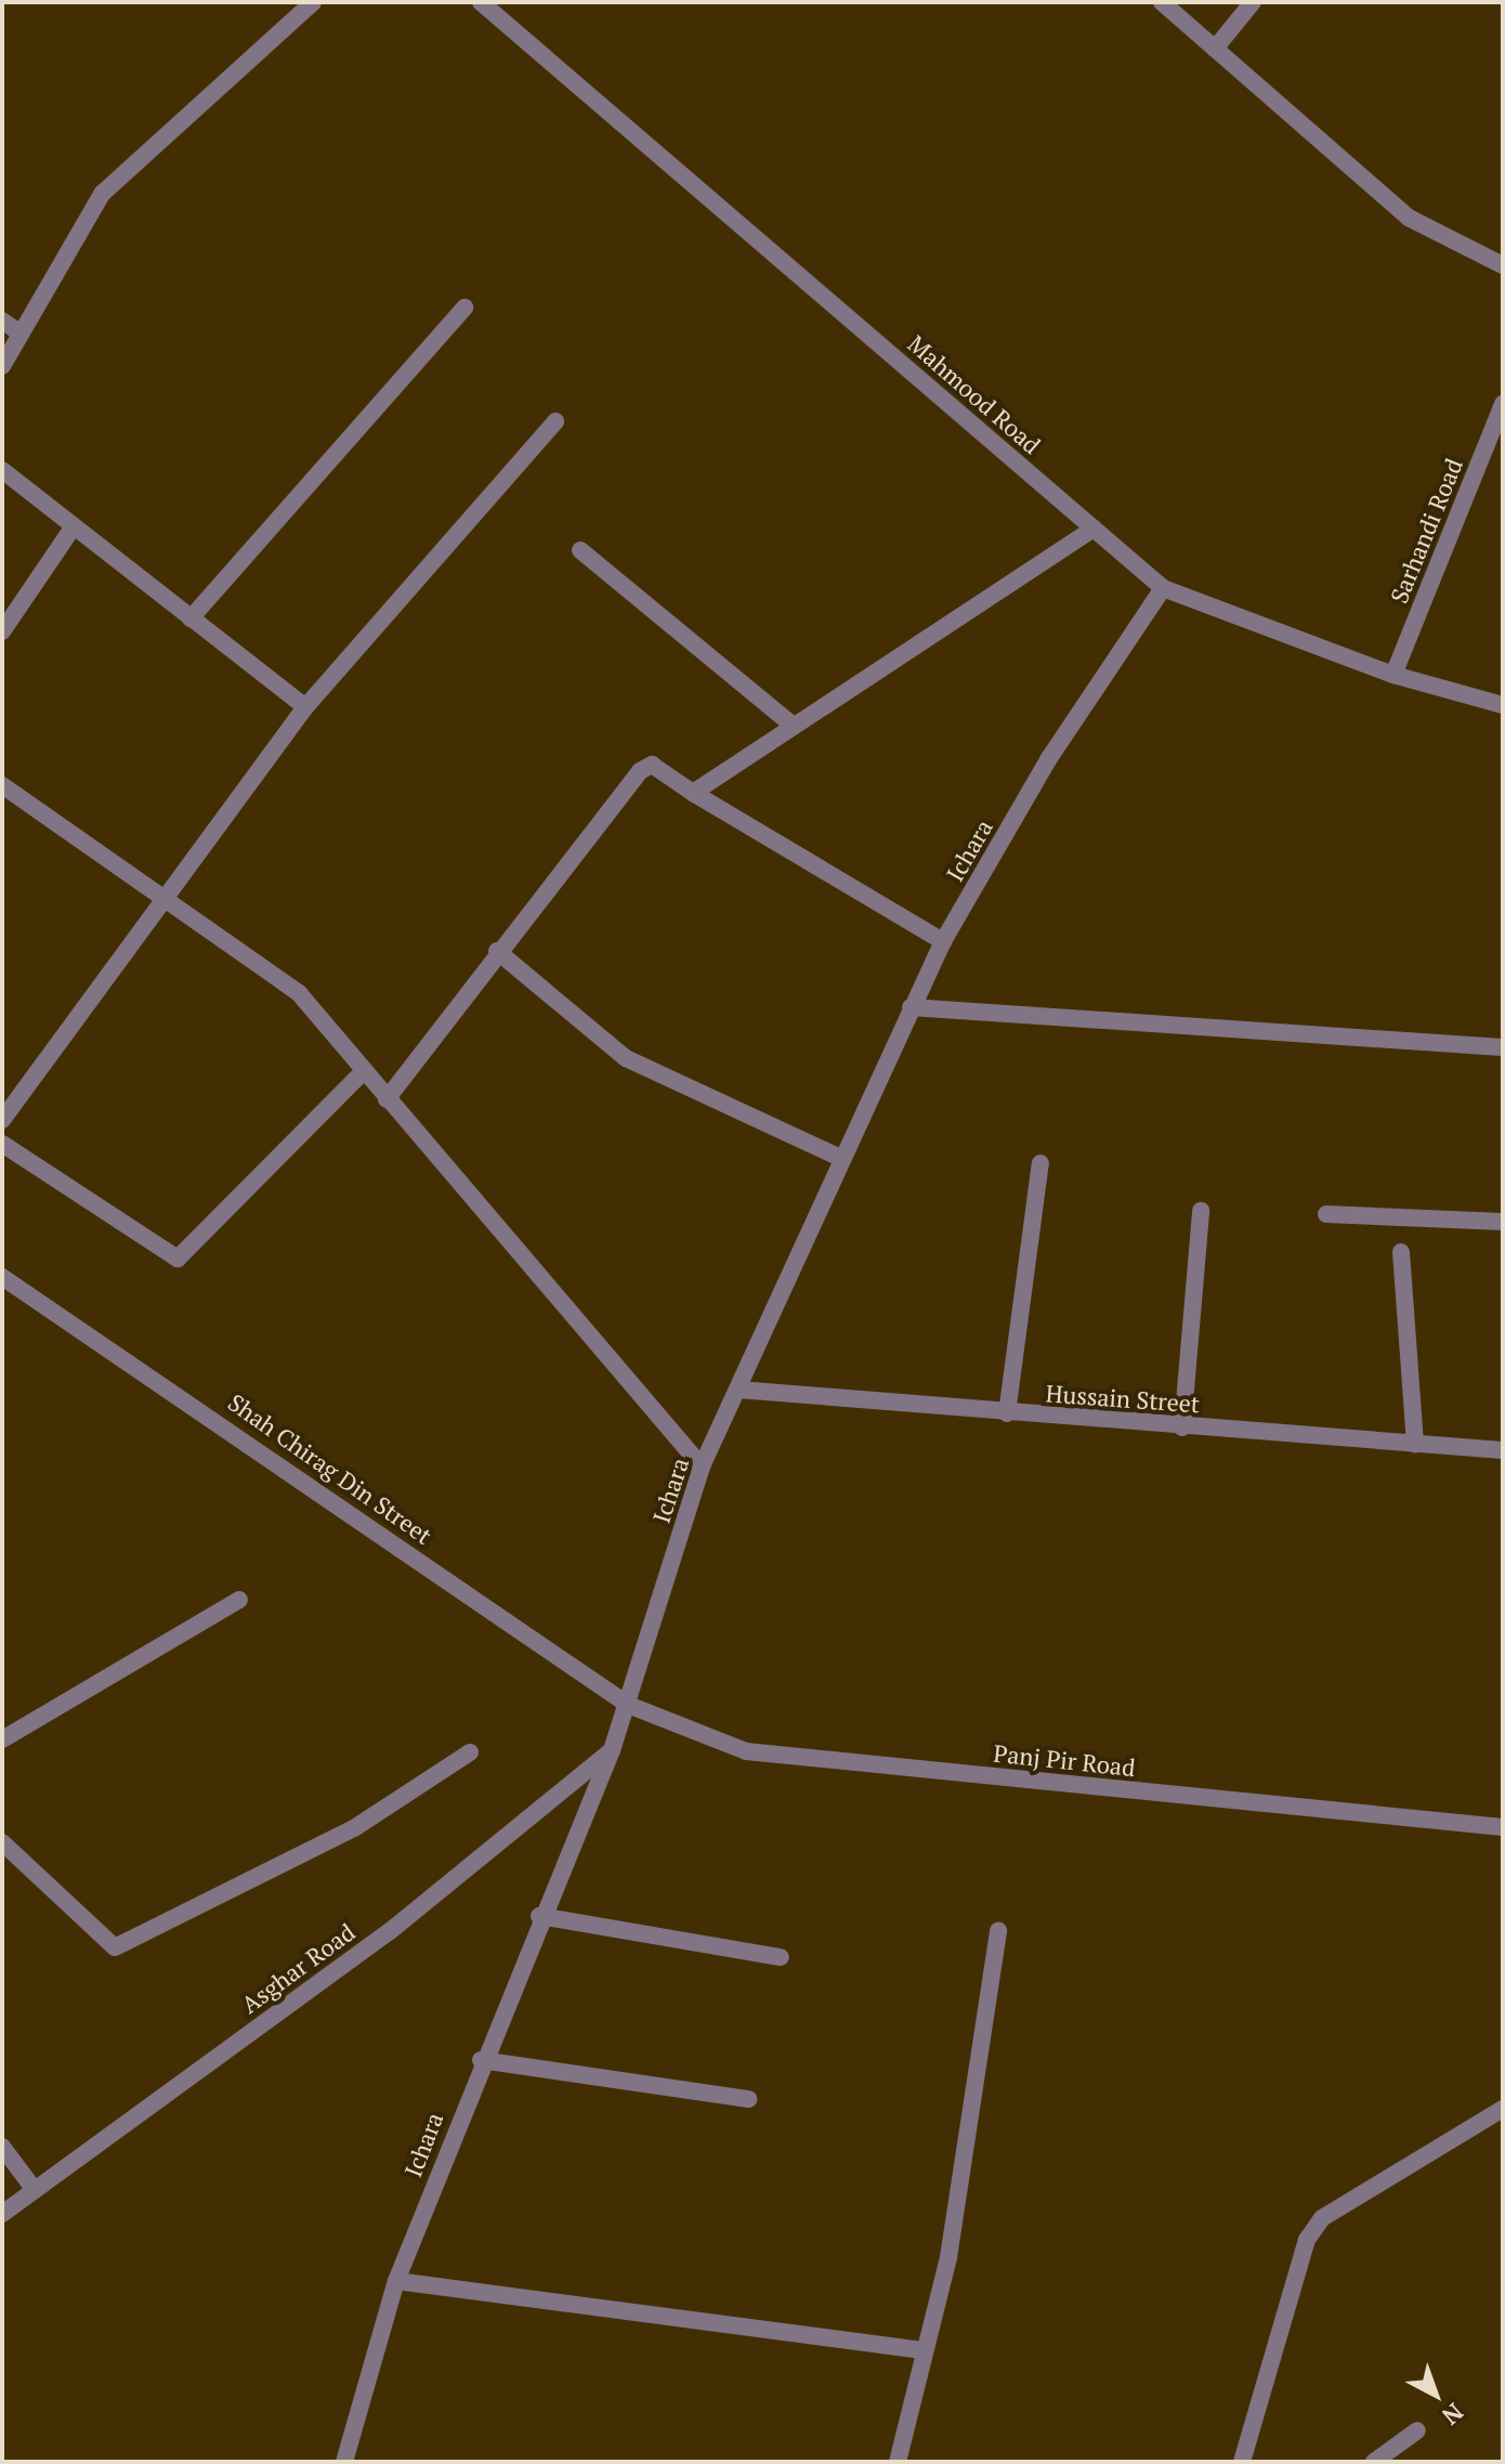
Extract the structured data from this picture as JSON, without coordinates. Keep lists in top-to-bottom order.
{
  "streets": {
    "street": [
      "Mahmood Road",
      "Sarhandi Road",
      "Ichara",
      "Hussain Street",
      "Shah Chirag Din Street",
      "Panj Pir Road",
      "Asghar Road"
    ]
  },
  "crossings": [
    ["Mahmood Road", "Sarhandi Road"],
    ["Mahmood Road", "Ichara"],
    ["Ichara", "Hussain Street"],
    ["Ichara", "Shah Chirag Din Street"],
    ["Ichara", "Panj Pir Road"],
    ["Ichara", "Asghar Road"],
    ["Shah Chirag Din Street", "Panj Pir Road"]
  ],
  "north": "bottom right"
}
